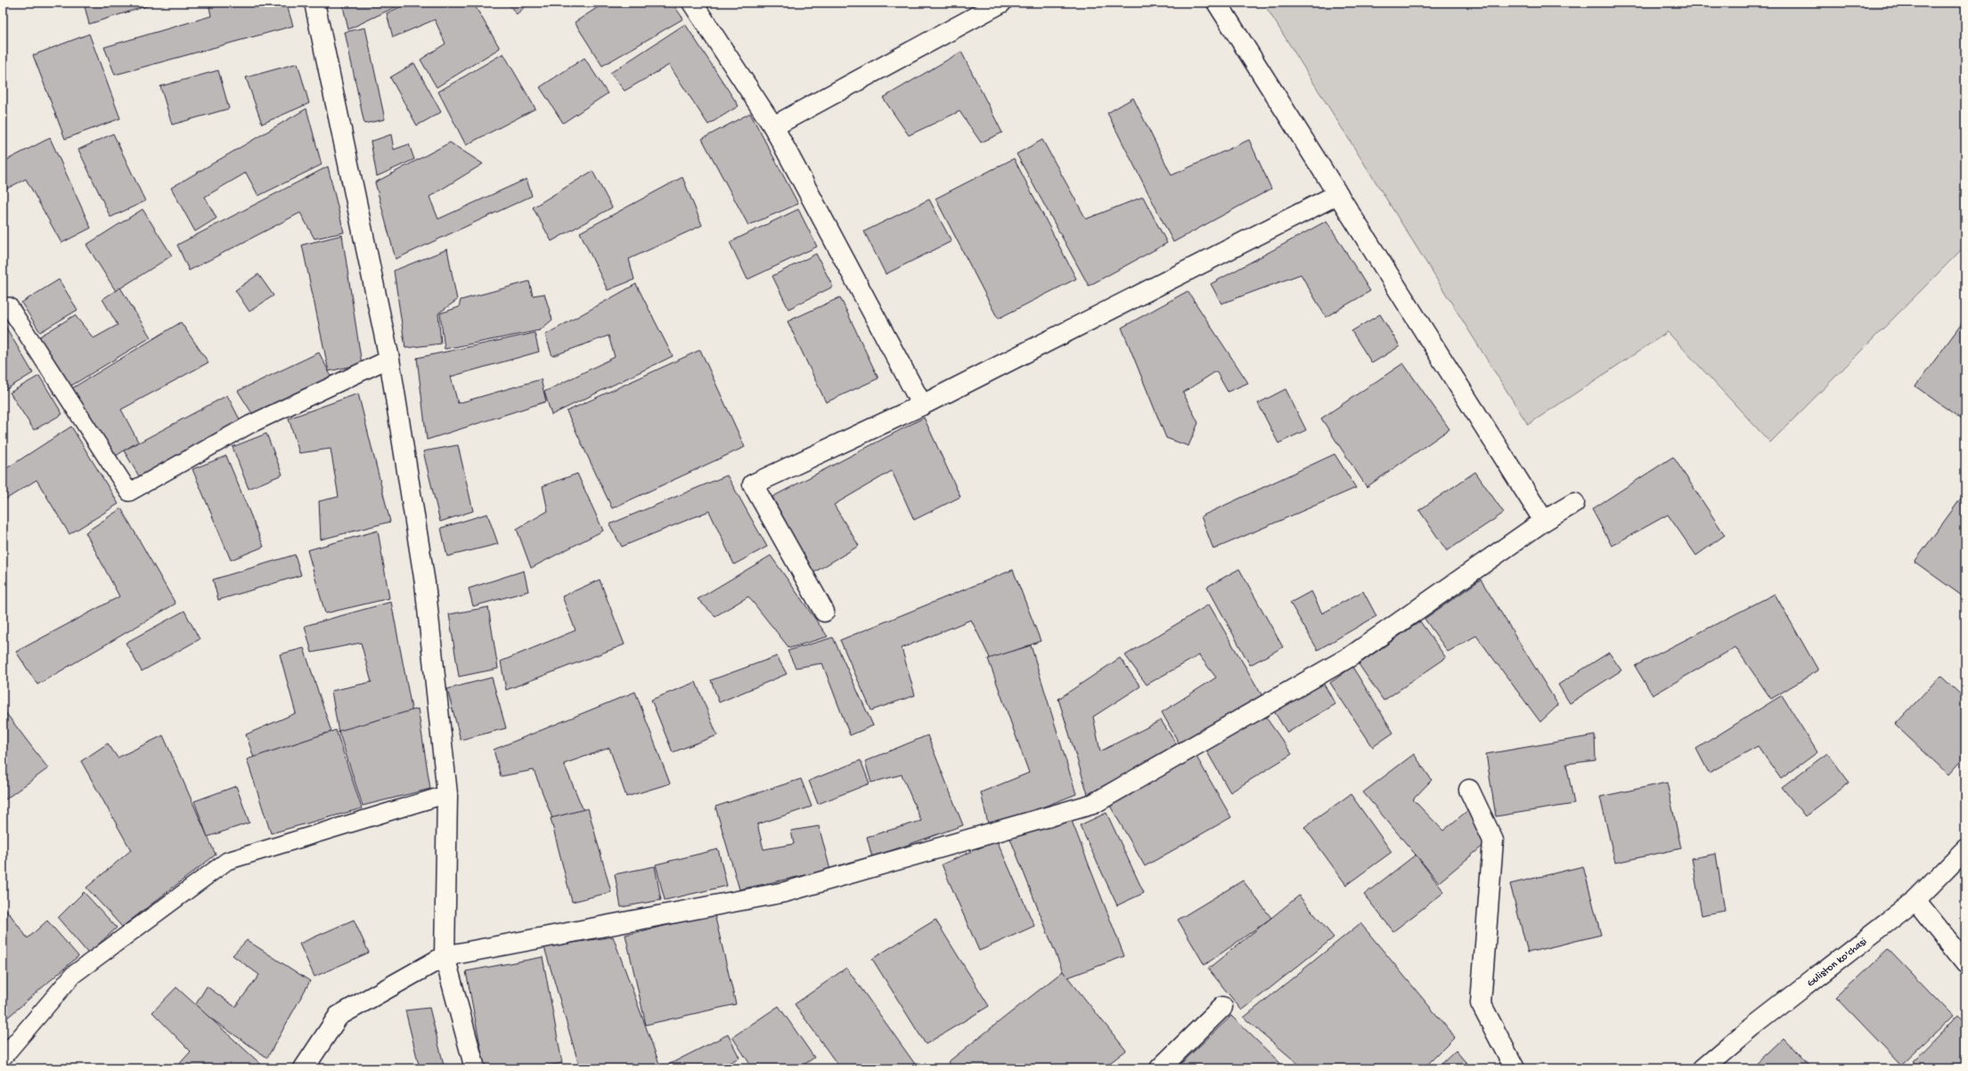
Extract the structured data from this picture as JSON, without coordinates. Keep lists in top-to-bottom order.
{
  "streets": {
    "street": ["Guliston ko'chasi"]
  }
}
